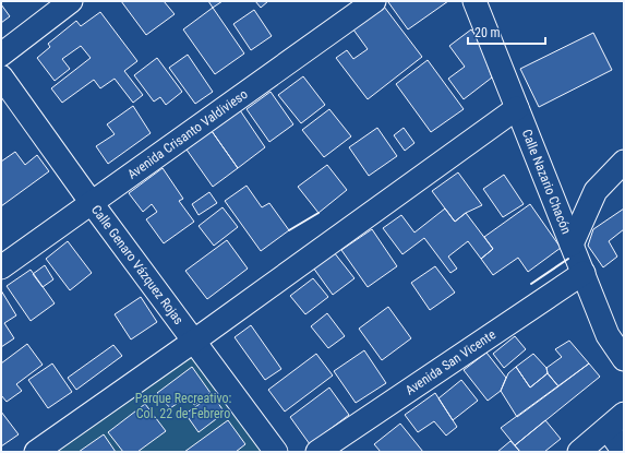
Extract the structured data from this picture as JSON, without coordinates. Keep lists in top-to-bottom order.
{
  "streets": {
    "street": [
      "Avenida Crisanto Valdivieso",
      "Calle Nazario Chacón",
      "Calle Genaro Vázquez Rojas",
      "Avenida San Vicente"
    ]
  },
  "crossings": [
    ["Avenida Crisanto Valdivieso", "Calle Genaro Vázquez Rojas"],
    ["Calle Nazario Chacón", "Avenida San Vicente"]
  ],
  "parks": ["Parque Recreativo: Col. 22 de Febrero"],
  "scale_bar": "20 m"
}
